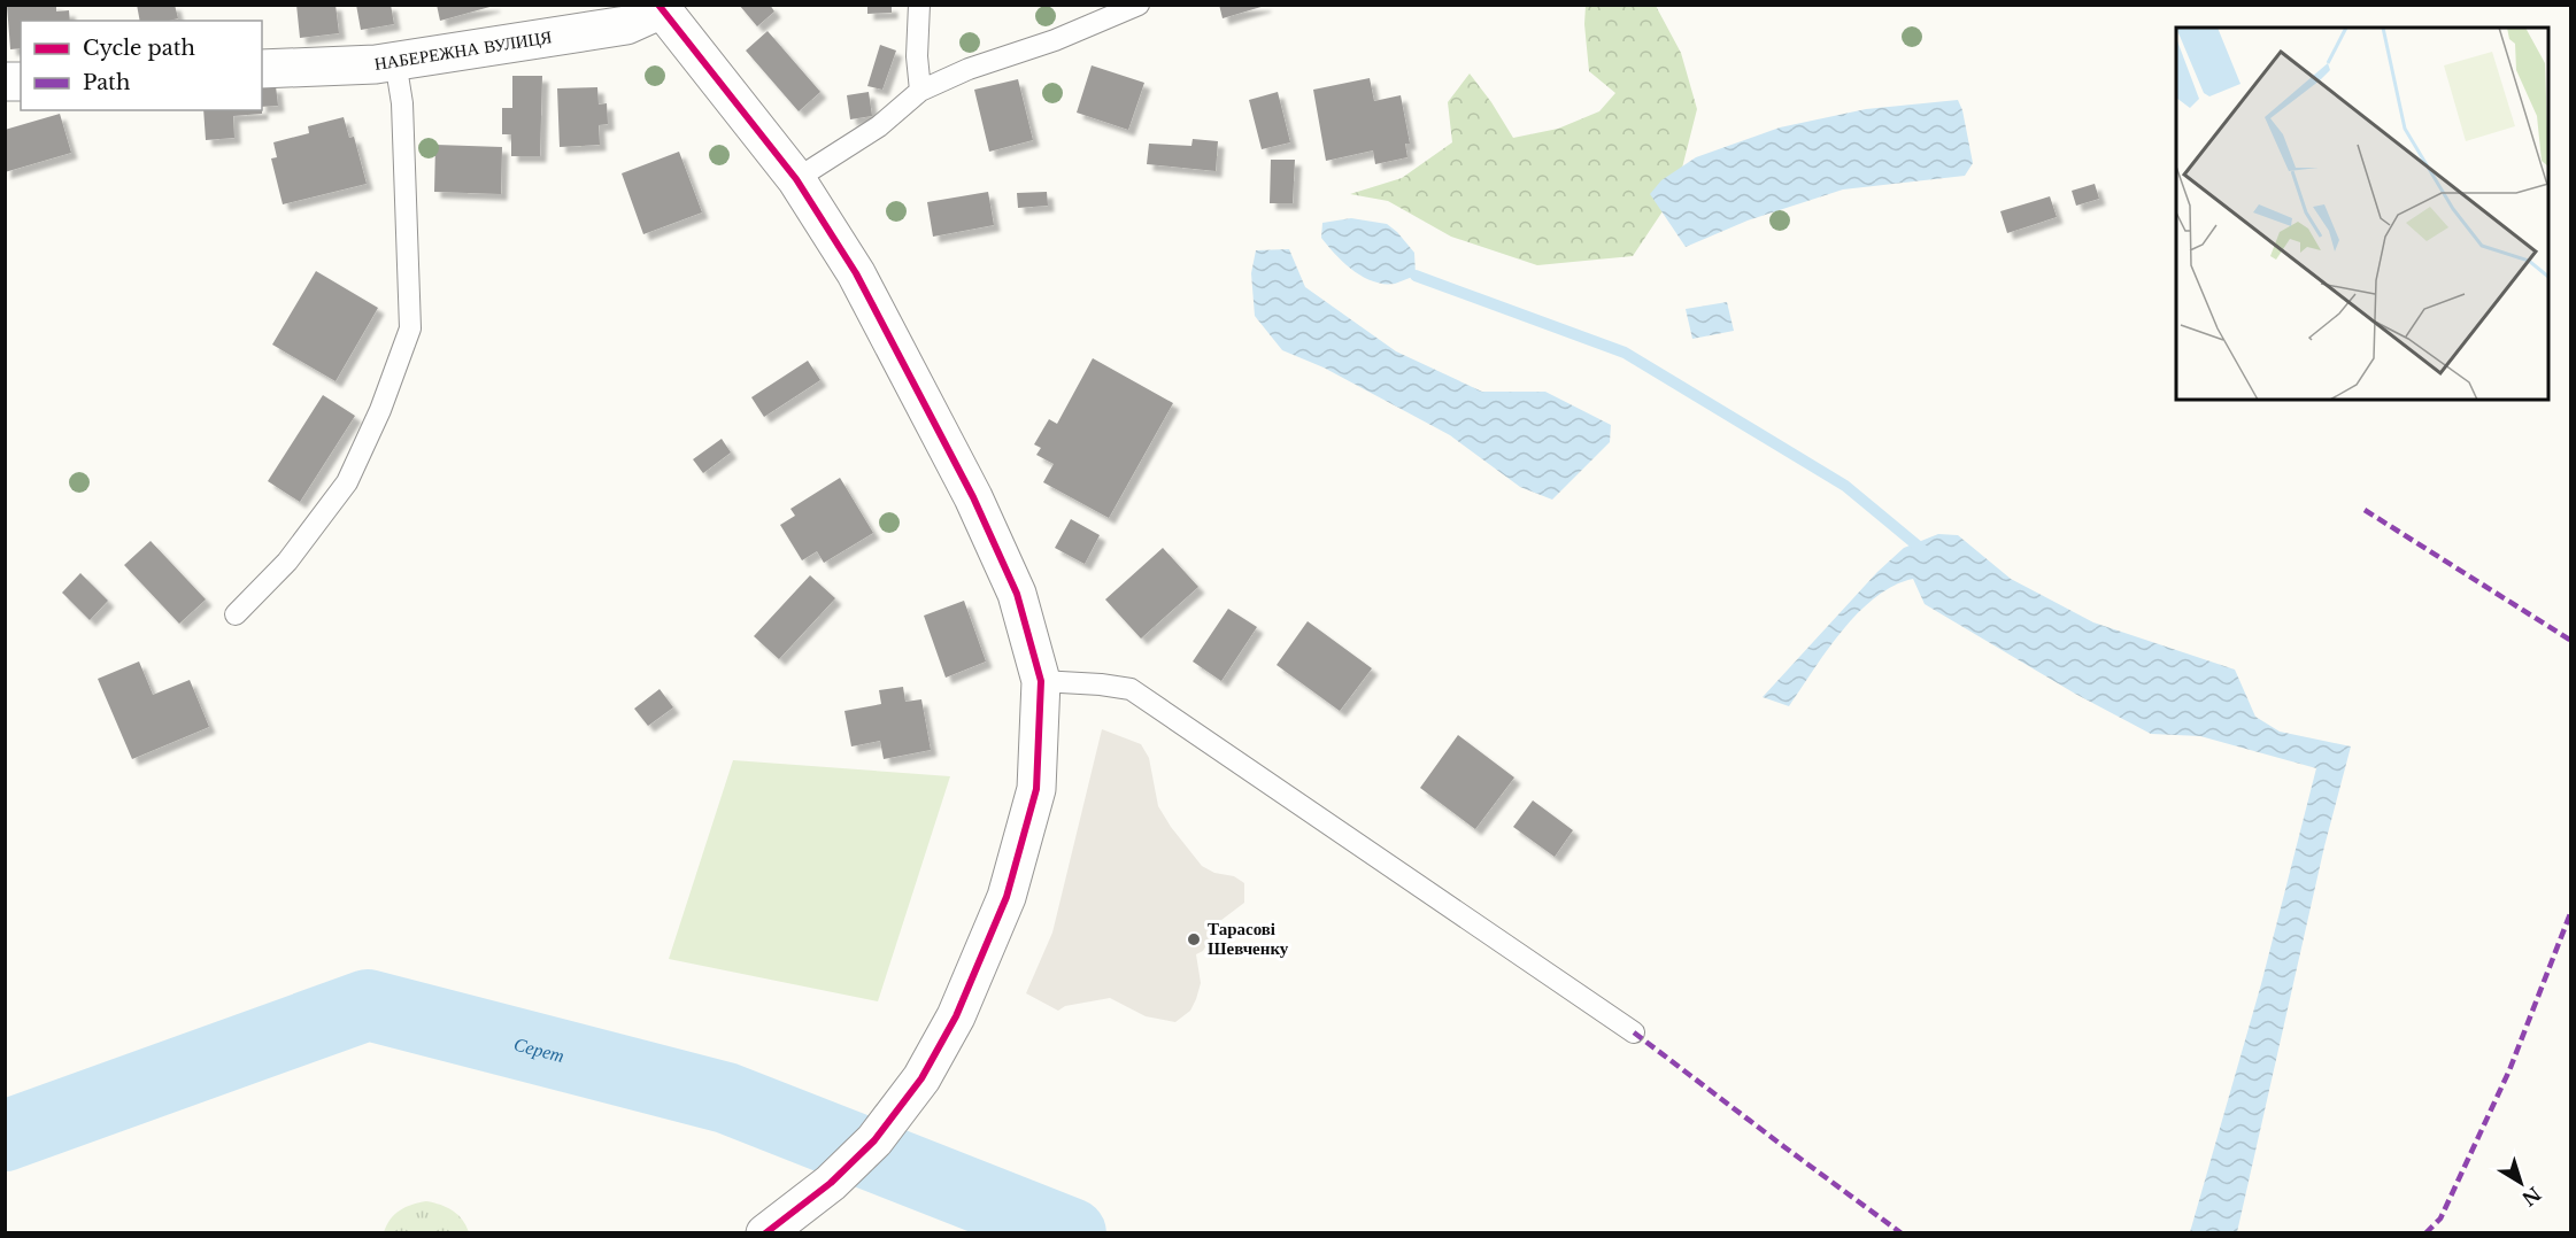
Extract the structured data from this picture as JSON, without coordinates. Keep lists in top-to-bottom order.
{
  "streets": {
    "street": ["НАБЕРЕЖНА ВУЛИЦЯ"]
  },
  "water": ["Серет"],
  "places": ["Тарасові Шевченку"],
  "legend": ["Cycle path", "Path"],
  "north": "bottom right"
}
